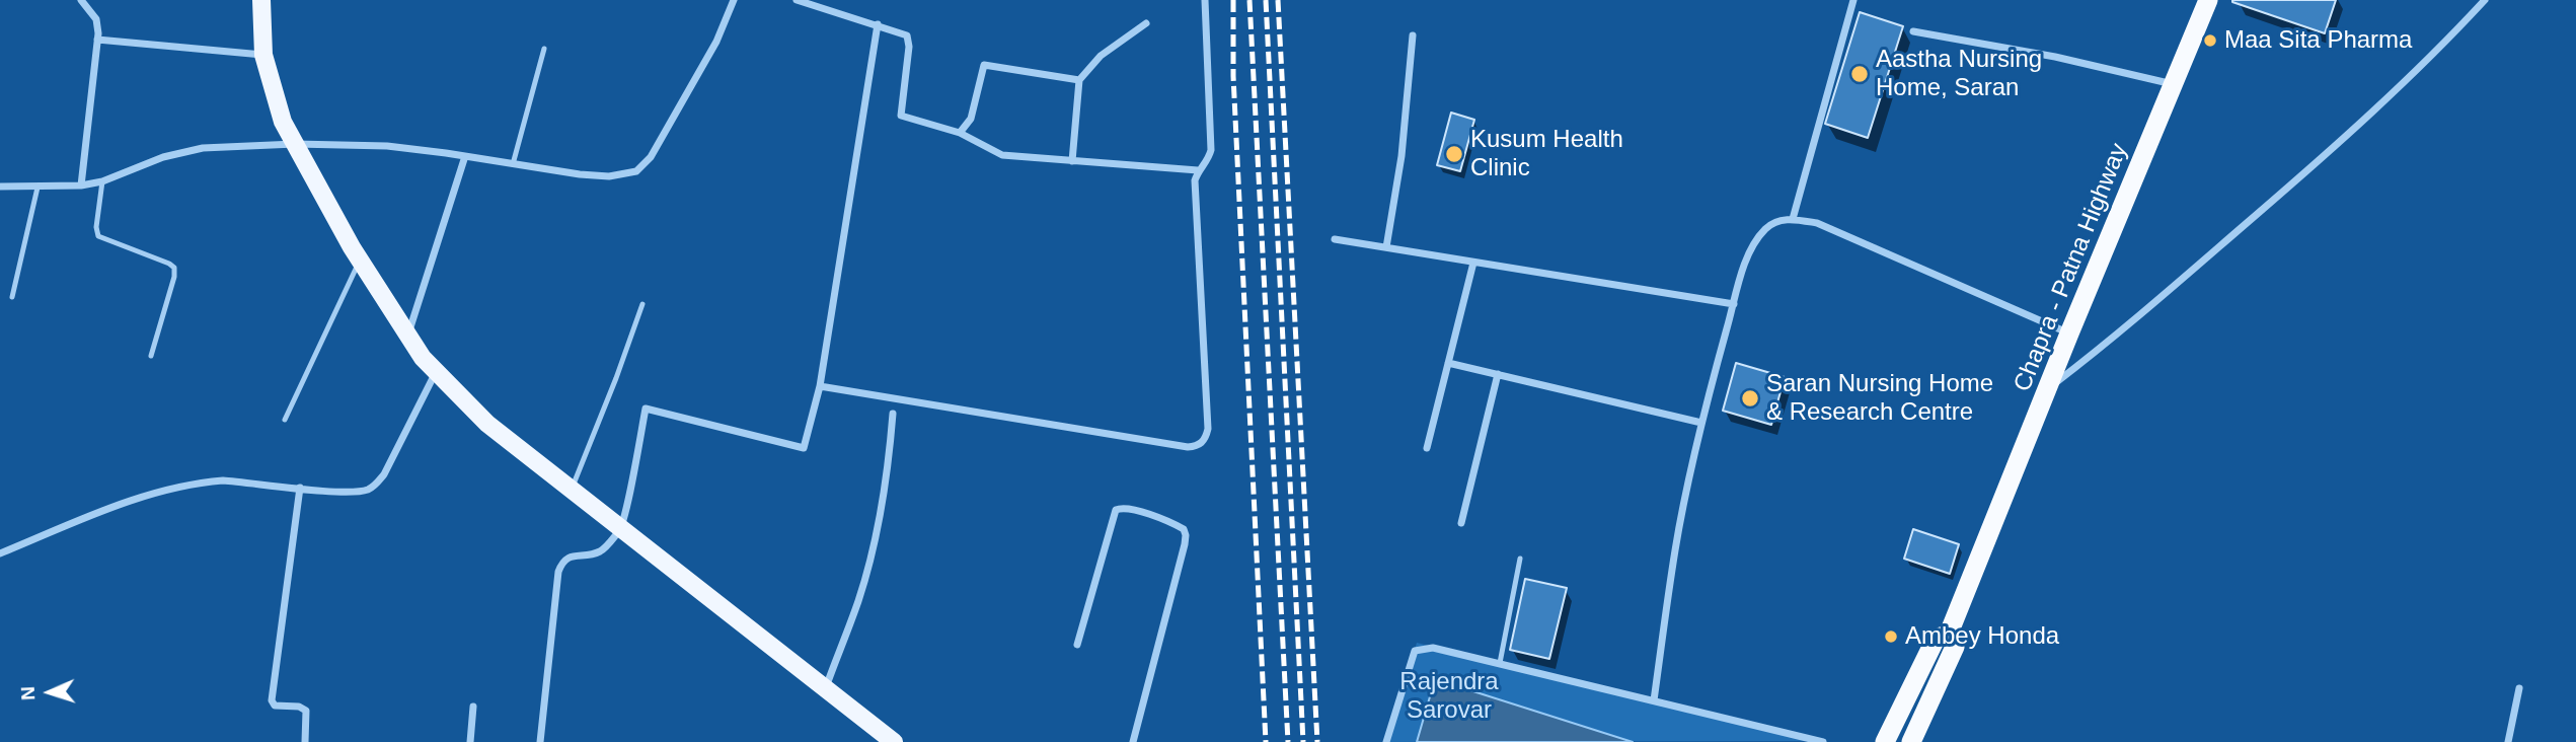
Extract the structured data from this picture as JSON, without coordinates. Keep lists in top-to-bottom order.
{
  "streets": {
    "highway": ["Chapra - Patna Highway"]
  },
  "parks": ["Rajendra Sarovar"],
  "places": [
    "Maa Sita Pharma",
    "Aastha Nursing Home, Saran",
    "Kusum Health Clinic",
    "Saran Nursing Home & Research Centre",
    "Ambey Honda"
  ],
  "north": "left"
}
